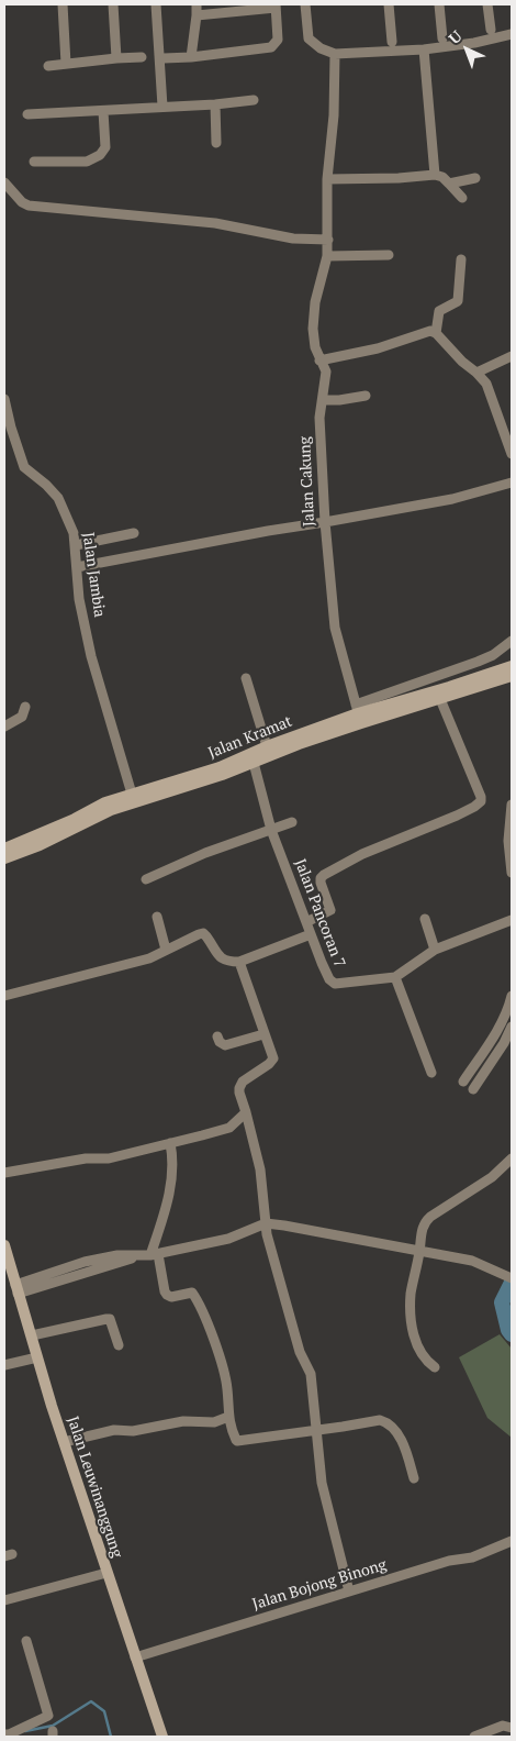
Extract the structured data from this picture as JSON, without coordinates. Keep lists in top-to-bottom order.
{
  "streets": {
    "main road": ["Jalan Kramat", "Jalan Leuwinanggung"],
    "street": [
      "Jalan Cakung",
      "Jalan Jambia",
      "Jalan Pancoran 7",
      "Jalan Bojong Binong"
    ]
  },
  "crossings": [
    ["Jalan Cakung", "Jalan Kramat"],
    ["Jalan Jambia", "Jalan Kramat"],
    ["Jalan Kramat", "Jalan Pancoran 7"],
    ["Jalan Leuwinanggung", "Jalan Bojong Binong"]
  ],
  "north": "top left"
}
